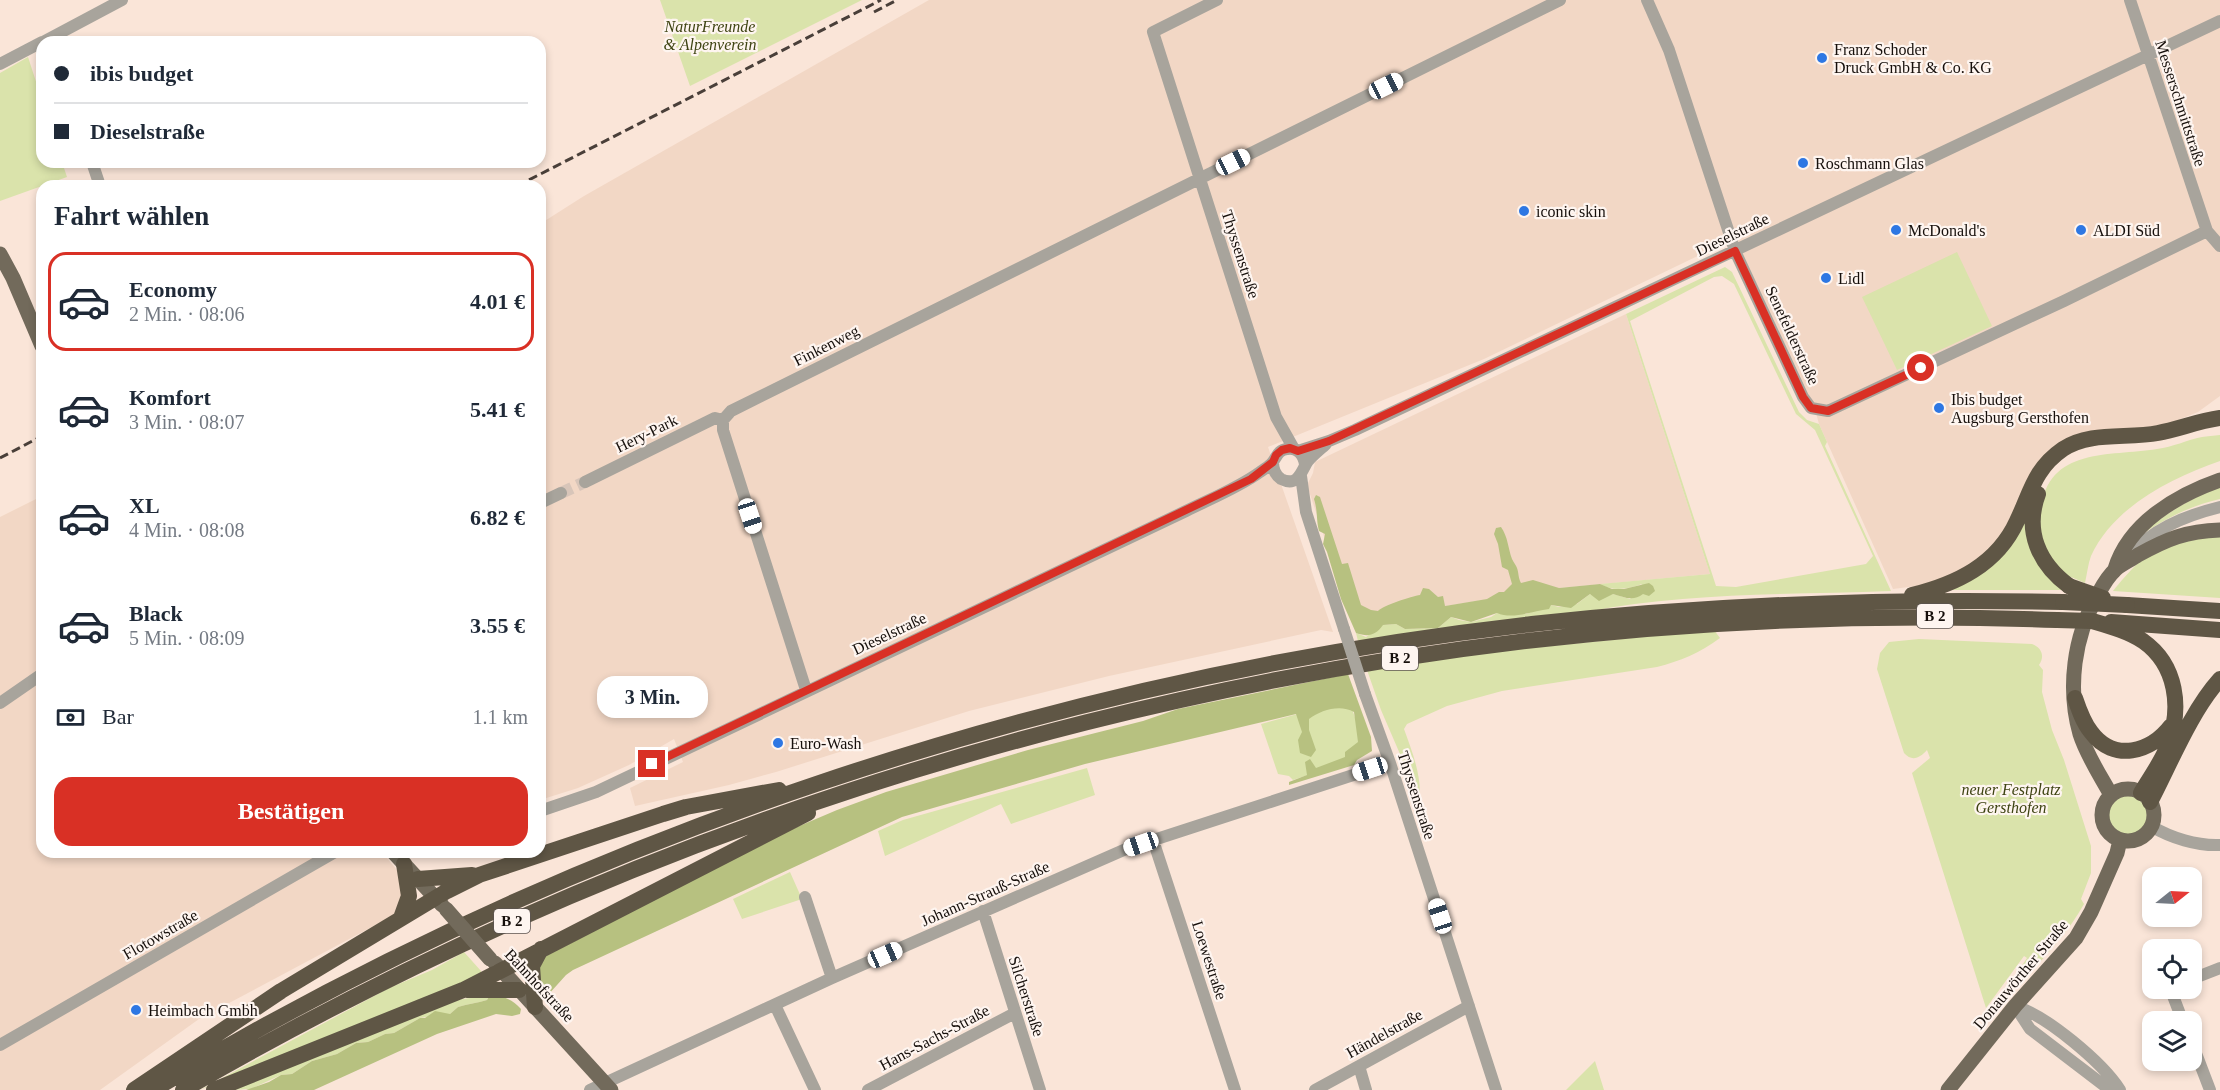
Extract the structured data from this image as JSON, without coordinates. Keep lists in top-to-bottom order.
{
  "streets": {
    "highway": ["B 2"],
    "main road": ["Donauwörther Straße", "Bahnhofstraße"],
    "street": [
      "Messerschmittstraße",
      "Dieselstraße",
      "Thyssenstraße",
      "Senefelderstraße",
      "Finkenweg",
      "Hery-Park",
      "Johann-Strauß-Straße",
      "Flotowstraße",
      "Loewestraße",
      "Silcherstraße",
      "Händelstraße",
      "Hans-Sachs-Straße"
    ]
  },
  "crossings": [
    ["Messerschmittstraße", "Dieselstraße"],
    ["Messerschmittstraße", "Senefelderstraße"],
    ["Dieselstraße", "Thyssenstraße"],
    ["Dieselstraße", "Senefelderstraße"],
    ["Thyssenstraße", "Finkenweg"],
    ["Thyssenstraße", "Johann-Strauß-Straße"],
    ["Thyssenstraße", "Händelstraße"],
    ["Finkenweg", "Hery-Park"],
    ["Johann-Strauß-Straße", "Loewestraße"],
    ["Johann-Strauß-Straße", "Bahnhofstraße"],
    ["Johann-Strauß-Straße", "Silcherstraße"],
    ["Silcherstraße", "Hans-Sachs-Straße"]
  ],
  "parks": ["NaturFreunde & Alpenverein", "neuer Festplatz Gersthofen"],
  "places": [
    "Franz Schoder Druck GmbH & Co. KG",
    "Roschmann Glas",
    "iconic skin",
    "McDonald's",
    "ALDI Süd",
    "Lidl",
    "Ibis budget Augsburg Gersthofen",
    "Euro-Wash",
    "Heimbach Gmbh"
  ],
  "north": "right",
  "page": {
    "banner": ["ibis budget", "Dieselstraße"],
    "heading": "Fahrt wählen",
    "list": [
      {
        "name": "Economy",
        "note": "2 Min. · 08:06",
        "value": "4.01 €"
      },
      {
        "name": "Komfort",
        "note": "3 Min. · 08:07",
        "value": "5.41 €"
      },
      {
        "name": "XL",
        "note": "4 Min. · 08:08",
        "value": "6.82 €"
      },
      {
        "name": "Black",
        "note": "5 Min. · 08:09",
        "value": "3.55 €"
      }
    ],
    "bubble": "3 Min.",
    "pay": ["Bar", "1.1 km"],
    "buttons": "Bestätigen"
  }
}
